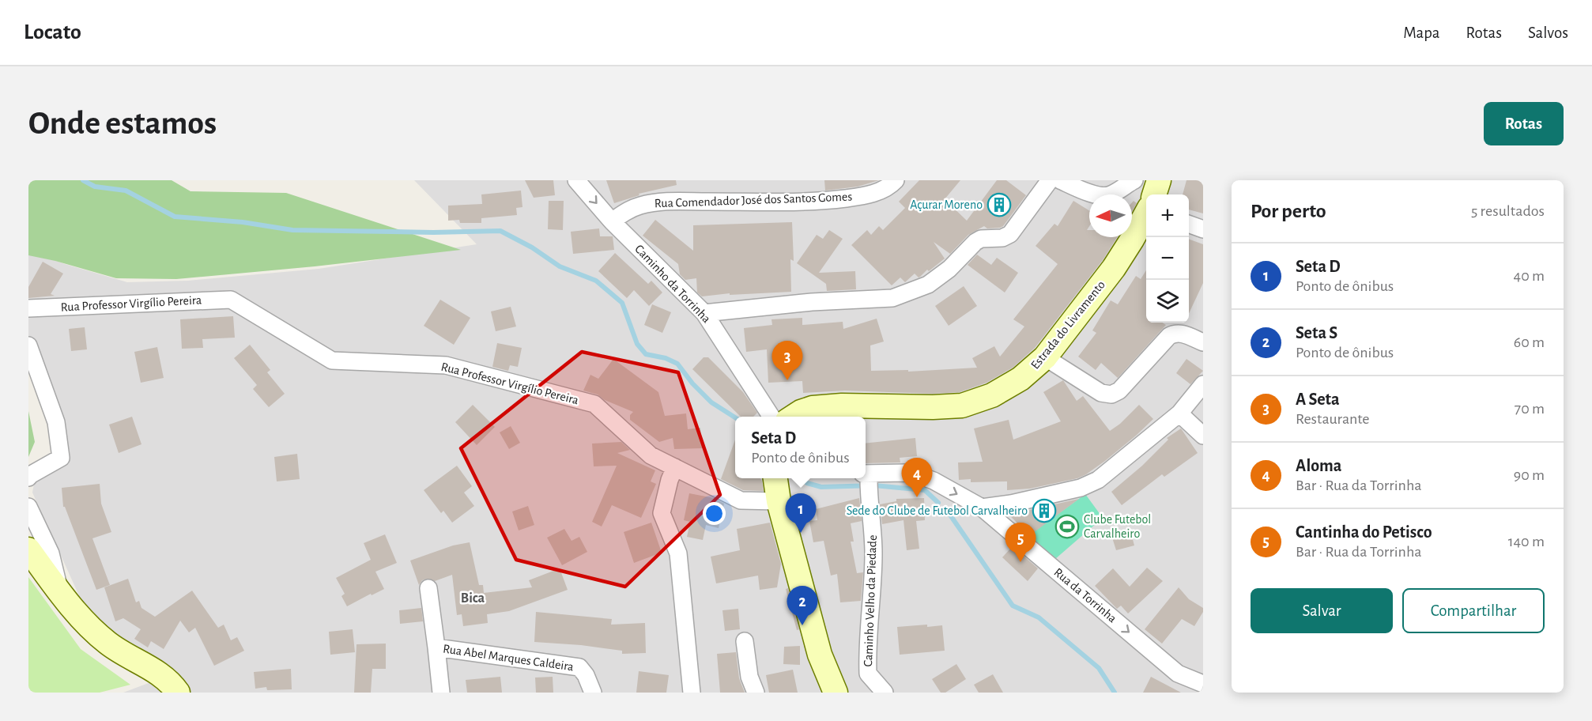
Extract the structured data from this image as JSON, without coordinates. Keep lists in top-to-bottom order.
{
  "streets": {
    "street": [
      "Rua Comendador José dos Santos Gomes",
      "Caminho da Torrinha",
      "Rua Professor Virgílio Pereira",
      "Estrada do Livramento",
      "Rua da Torrinha",
      "Caminho Velho da Piedade",
      "Rua Abel Marques Caldeira"
    ]
  },
  "crossings": [
    ["Rua Comendador José dos Santos Gomes", "Caminho da Torrinha"],
    ["Rua da Torrinha", "Caminho Velho da Piedade"]
  ],
  "one_way": ["Rua da Torrinha"],
  "districts": ["Bica"],
  "places": {
    "building": ["Açurar Moreno", "Sede do Clube de Futebol Carvalheiro"],
    "sports": ["Clube Futebol Carvalheiro"]
  },
  "north": "left",
  "page": {
    "header": "Locato",
    "nav": ["Mapa", "Rotas", "Salvos"],
    "buttons": [
      "Rotas",
      ["Salvar", "Compartilhar"]
    ],
    "title": "Onde estamos",
    "heading": ["Por perto", "5 resultados"],
    "map_buttons": ["+", "−"],
    "list": [
      {
        "mark": "1",
        "name": "Seta D",
        "note": "Ponto de ônibus",
        "value": "40 m"
      },
      {
        "mark": "2",
        "name": "Seta S",
        "note": "Ponto de ônibus",
        "value": "60 m"
      },
      {
        "mark": "3",
        "name": "A Seta",
        "note": "Restaurante",
        "value": "70 m"
      },
      {
        "mark": "4",
        "name": "Aloma",
        "note": "Bar · Rua da Torrinha",
        "value": "90 m"
      },
      {
        "mark": "5",
        "name": "Cantinha do Petisco",
        "note": "Bar · Rua da Torrinha",
        "value": "140 m"
      }
    ],
    "pins": [
      "3",
      "4",
      "1",
      "5",
      "2"
    ],
    "popup": ["Seta D", "Ponto de ônibus"]
  }
}
